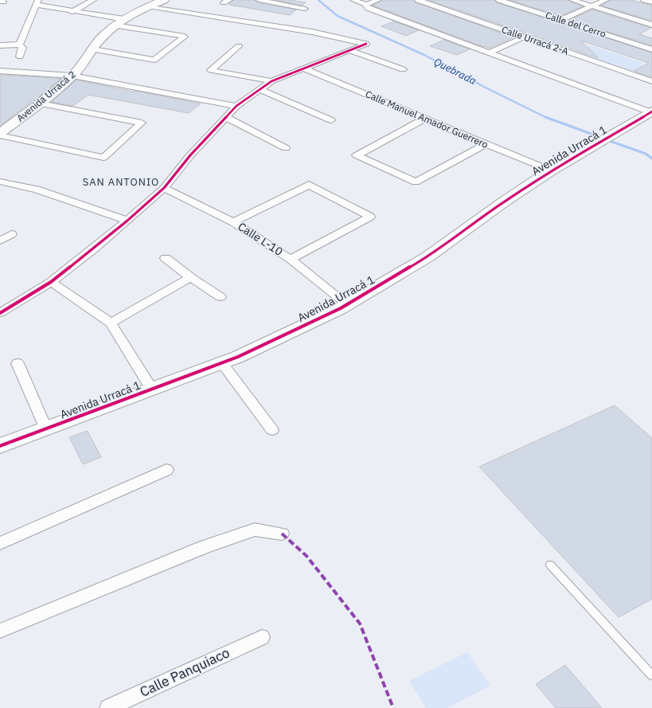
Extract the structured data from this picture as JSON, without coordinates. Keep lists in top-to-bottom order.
{
  "streets": {
    "street": [
      "Calle del Cerro",
      "Calle Urracá 2-A",
      "Avenida Urracá 2",
      "Calle Manuel Amador Guerrero",
      "Avenida Urracá 1",
      "Calle L-10",
      "Calle Panquiaco"
    ]
  },
  "crossings": [
    ["Calle Manuel Amador Guerrero", "Avenida Urracá 1"],
    ["Avenida Urracá 1", "Calle L-10"]
  ],
  "districts": ["SAN ANTONIO"],
  "water": ["Quebrada"]
}
